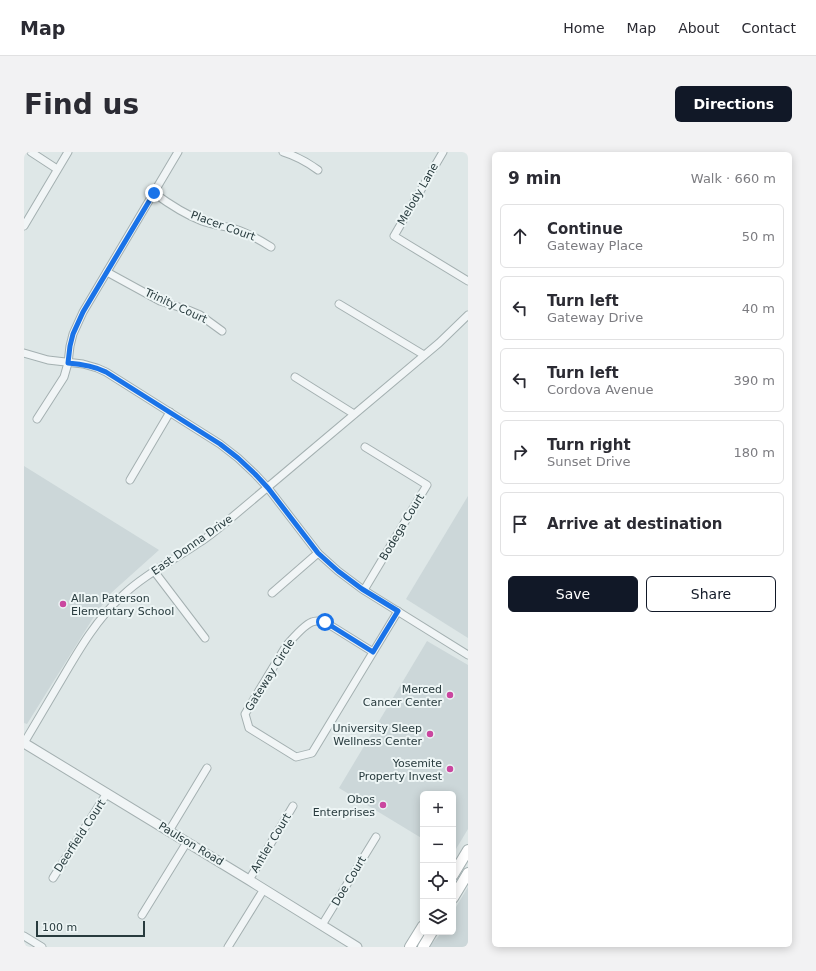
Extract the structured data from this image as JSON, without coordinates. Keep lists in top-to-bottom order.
{
  "streets": {
    "street": [
      "Melody Lane",
      "Placer Court",
      "Trinity Court",
      "Bodega Court",
      "East Donna Drive",
      "Gateway Circle",
      "Deerfield Court",
      "Antler Court",
      "Paulson Road",
      "Doe Court"
    ]
  },
  "crossings": [
    ["East Donna Drive", "Paulson Road"],
    ["Deerfield Court", "Paulson Road"],
    ["Antler Court", "Paulson Road"],
    ["Paulson Road", "Doe Court"]
  ],
  "places": [
    "Allan Paterson Elementary School",
    "Merced Cancer Center",
    "University Sleep Wellness Center",
    "Yosemite Property Invest",
    "Obos Enterprises"
  ],
  "scale_bar": "100 m",
  "page": {
    "header": "Map",
    "nav": [
      "Home",
      "Map",
      "About",
      "Contact"
    ],
    "buttons": [
      "Directions",
      ["Save", "Share"]
    ],
    "title": "Find us",
    "heading": ["9 min", "Walk · 660 m"],
    "list": [
      ["Continue", "Gateway Place", "50 m"],
      ["Turn left", "Gateway Drive", "40 m"],
      ["Turn left", "Cordova Avenue", "390 m"],
      ["Turn right", "Sunset Drive", "180 m"],
      "Arrive at destination"
    ],
    "map_buttons": ["+", "−"],
    "scale": "100 m"
  }
}
